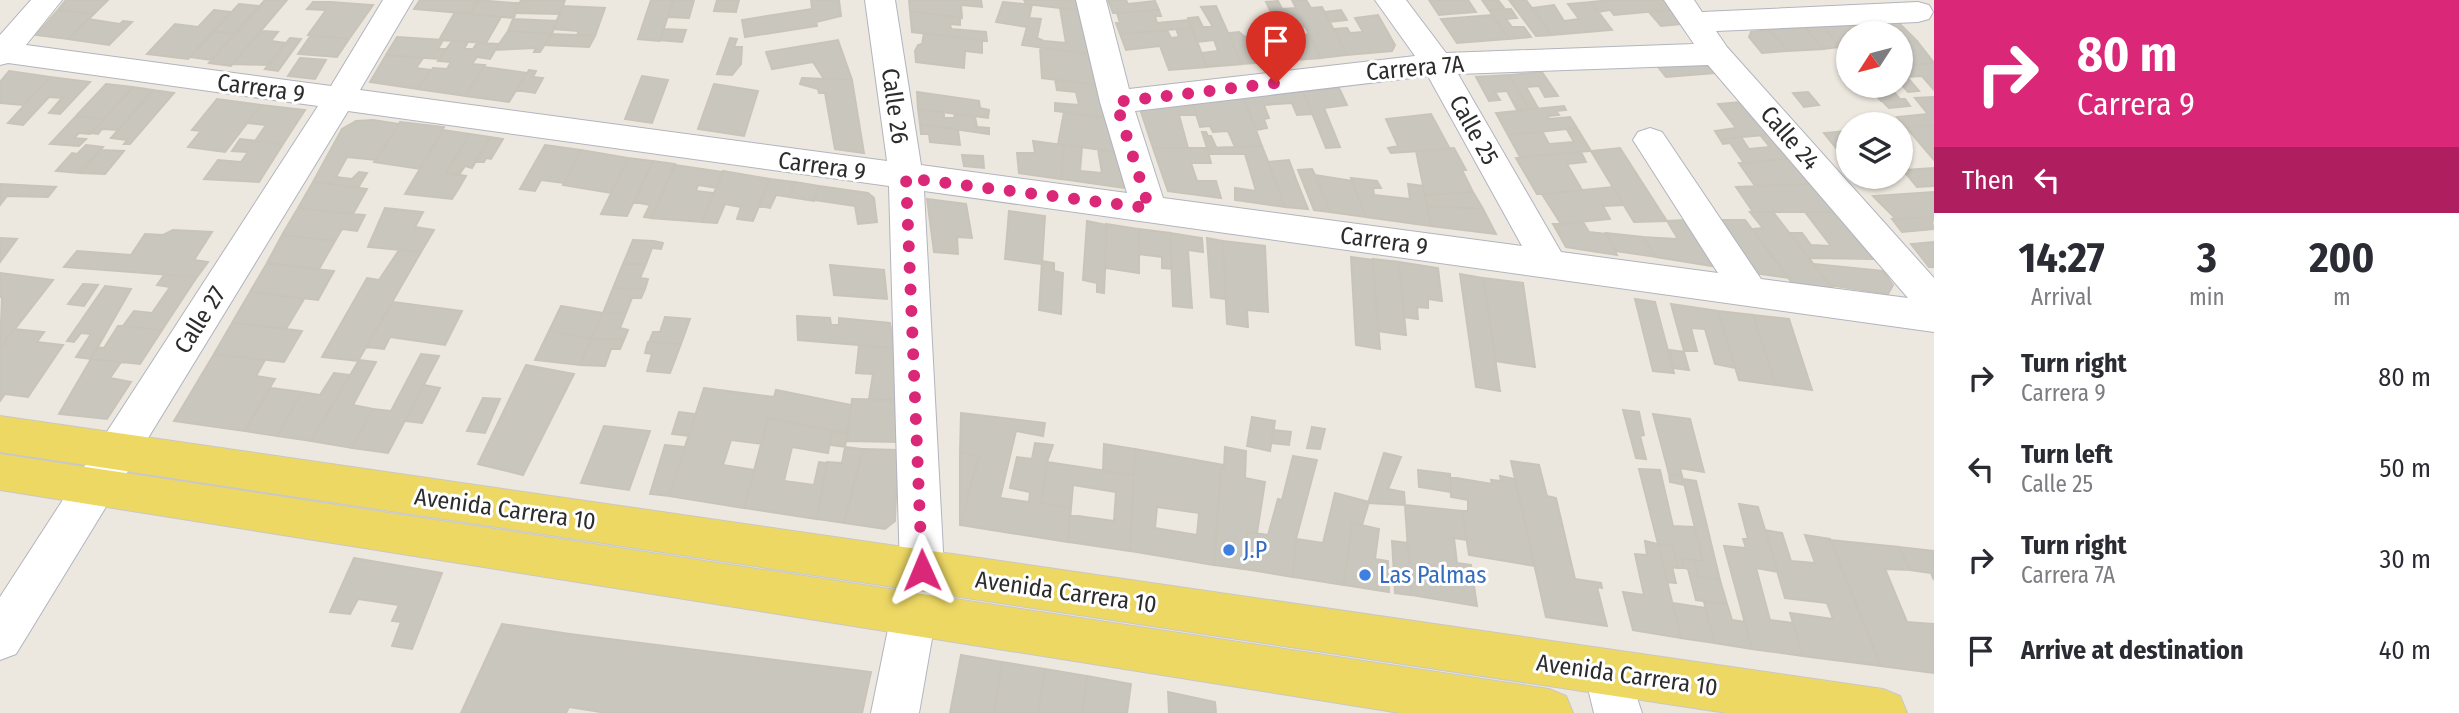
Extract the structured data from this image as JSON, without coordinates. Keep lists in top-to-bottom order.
{
  "streets": {
    "main road": ["Avenida Carrera 10"],
    "street": [
      "Carrera 7A",
      "Carrera 9",
      "Calle 26",
      "Calle 25",
      "Calle 24",
      "Calle 27"
    ]
  },
  "crossings": [
    ["Carrera 7A", "Calle 25"],
    ["Carrera 7A", "Calle 24"],
    ["Carrera 9", "Calle 26"],
    ["Carrera 9", "Calle 25"],
    ["Carrera 9", "Calle 27"],
    ["Calle 26", "Avenida Carrera 10"],
    ["Calle 27", "Avenida Carrera 10"]
  ],
  "places": ["J.P", "Las Palmas"],
  "north": "bottom left",
  "page": {
    "turn": ["80 m", "Carrera 9"],
    "then": "Then",
    "eta": [
      "14:27",
      "Arrival",
      "3",
      "min",
      "200",
      "m"
    ],
    "list": [
      {
        "name": "Turn right",
        "note": "Carrera 9",
        "value": "80 m"
      },
      {
        "name": "Turn left",
        "note": "Calle 25",
        "value": "50 m"
      },
      {
        "name": "Turn right",
        "note": "Carrera 7A",
        "value": "30 m"
      },
      {
        "name": "Arrive at destination",
        "value": "40 m"
      }
    ]
  }
}
